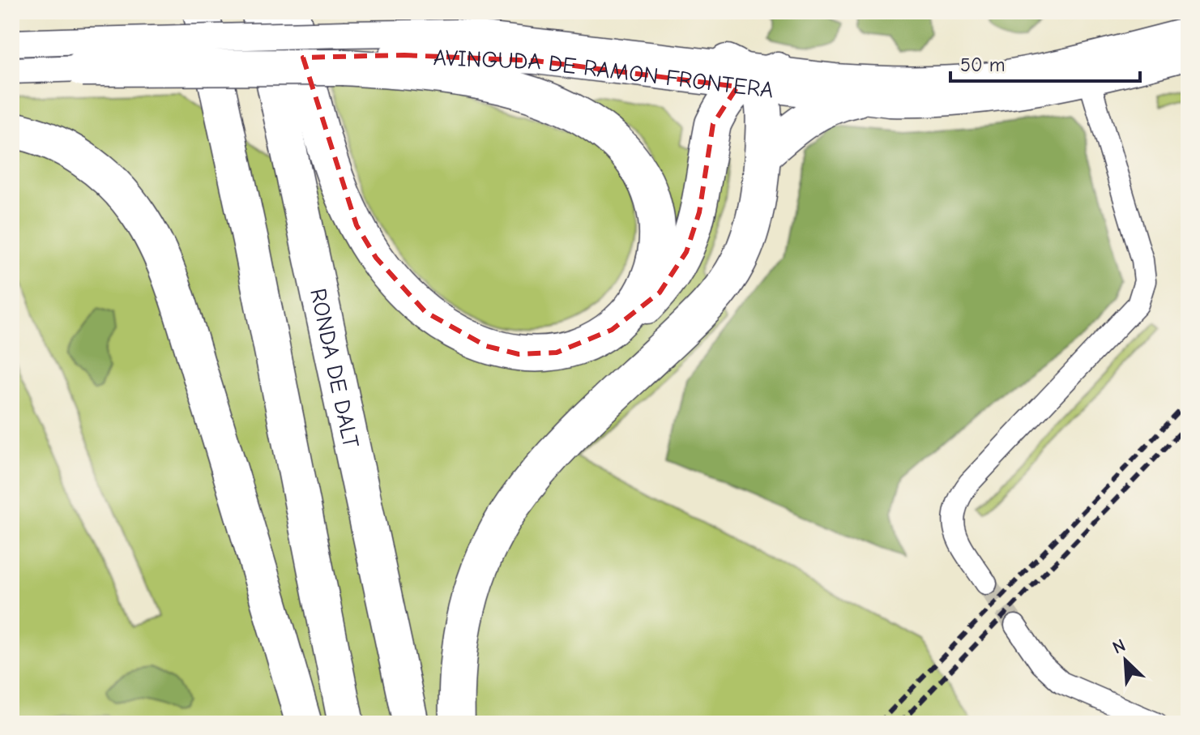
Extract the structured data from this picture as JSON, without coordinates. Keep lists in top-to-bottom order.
{
  "streets": {
    "highway": ["RONDA DE DALT"],
    "street": ["AVINGUDA DE RAMON FRONTERA"]
  },
  "scale_bar": "50 m",
  "north": "top left"
}
